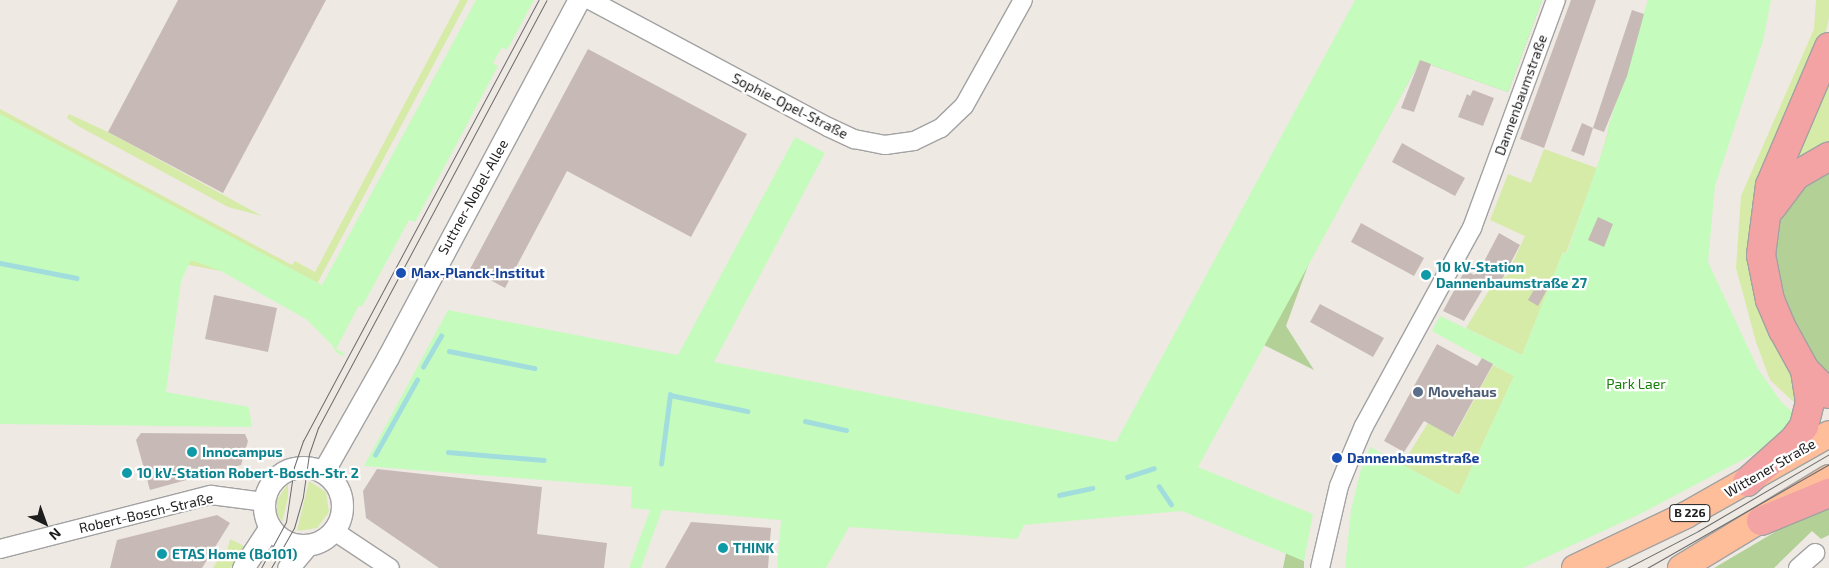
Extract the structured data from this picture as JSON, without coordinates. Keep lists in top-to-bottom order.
{
  "streets": {
    "main road": ["Wittener Straße", "B 226"],
    "street": [
      "Dannenbaumstraße",
      "Sophie-Opel-Straße",
      "Suttner-Nobel-Allee",
      "Robert-Bosch-Straße"
    ]
  },
  "crossings": [
    ["Suttner-Nobel-Allee", "Robert-Bosch-Straße"]
  ],
  "parks": ["Park Laer"],
  "places": [
    "Max-Planck-Institut",
    "10 kV-Station Dannenbaumstraße 27",
    "Movehaus",
    "Innocampus",
    "Dannenbaumstraße",
    "10 kV-Station Robert-Bosch-Str. 2",
    "THINK",
    "ETAS Home (Bo101)"
  ],
  "north": "bottom right"
}
